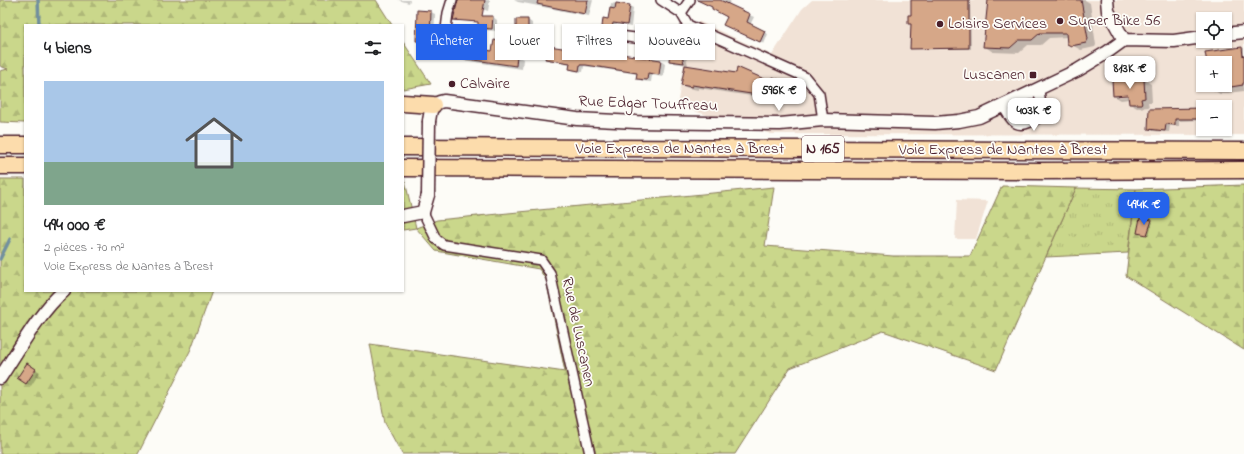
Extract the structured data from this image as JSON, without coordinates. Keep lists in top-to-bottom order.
{
  "streets": {
    "highway": ["Voie Express de Nantes à Brest", "N 165"],
    "street": ["Rue Edgar Touffreau", "Rue de Luscanen"]
  },
  "places": {
    "other": ["Super Bike 56", "Loisirs Services", "Calvaire"],
    "transit": ["Luscanen"]
  },
  "page": {
    "map_buttons": ["+", "−"],
    "chip": [
      "Acheter",
      "Louer",
      "Filtres",
      "Nouveau"
    ],
    "heading": "4 biens",
    "price": [
      "813K €",
      "596K €",
      "403K €",
      "494K €"
    ],
    "list": [
      {
        "name": "494 000 €",
        "note": "2 pièces · 70 m² · Voie Express de Nantes à Brest"
      }
    ]
  }
}
